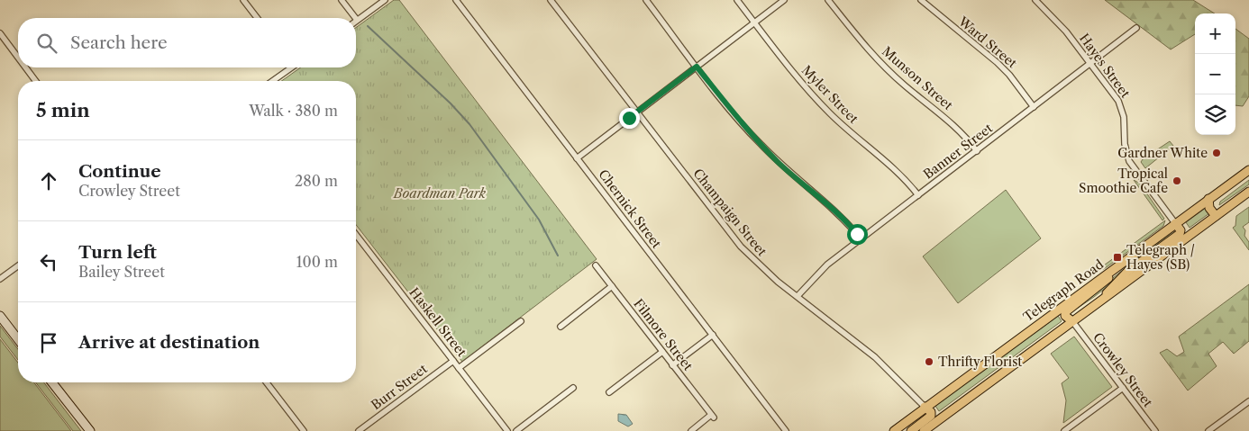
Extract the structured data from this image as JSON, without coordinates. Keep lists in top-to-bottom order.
{
  "streets": {
    "main road": ["Telegraph Road"],
    "street": [
      "Ward Street",
      "Hayes Street",
      "Munson Street",
      "Myler Street",
      "Banner Street",
      "Chernick Street",
      "Champaign Street",
      "Haskell Street",
      "Filmore Street",
      "Crowley Street",
      "Burr Street"
    ]
  },
  "crossings": [
    ["Ward Street", "Banner Street"],
    ["Hayes Street", "Banner Street"],
    ["Hayes Street", "Telegraph Road"],
    ["Munson Street", "Banner Street"],
    ["Myler Street", "Banner Street"],
    ["Banner Street", "Champaign Street"],
    ["Champaign Street", "Telegraph Road"],
    ["Haskell Street", "Burr Street"]
  ],
  "parks": ["Boardman Park"],
  "places": {
    "other": ["Gardner White", "Tropical Smoothie Cafe", "Thrifty Florist"],
    "transit": ["Telegraph / Hayes (SB)"]
  },
  "page": {
    "map_buttons": ["+", "−"],
    "search": "Search here",
    "heading": ["5 min", "Walk · 380 m"],
    "list": [
      ["Continue", "Crowley Street", "280 m"],
      ["Turn left", "Bailey Street", "100 m"],
      "Arrive at destination"
    ]
  }
}
